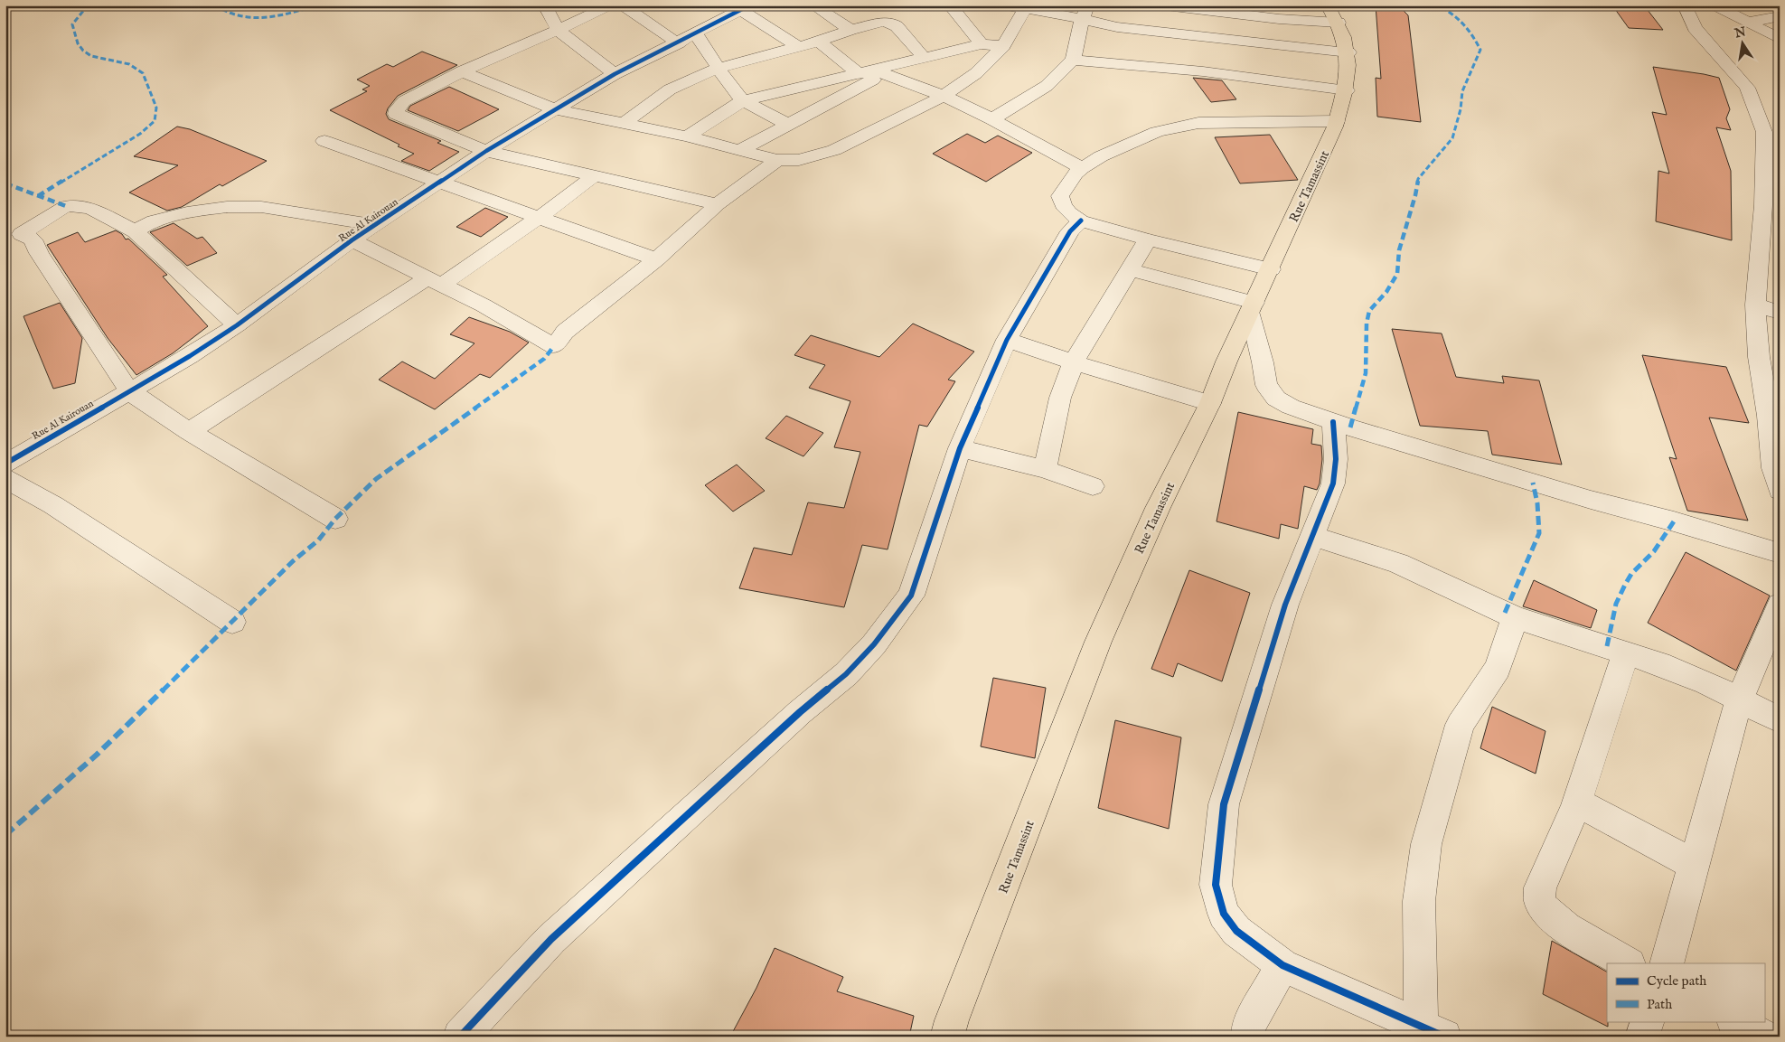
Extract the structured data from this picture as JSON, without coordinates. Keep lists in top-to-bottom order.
{
  "streets": {
    "main road": ["Rue Tamassint"],
    "street": ["Rue Al Kairouan"]
  },
  "legend": ["Cycle path", "Path"],
  "north": "top"
}
